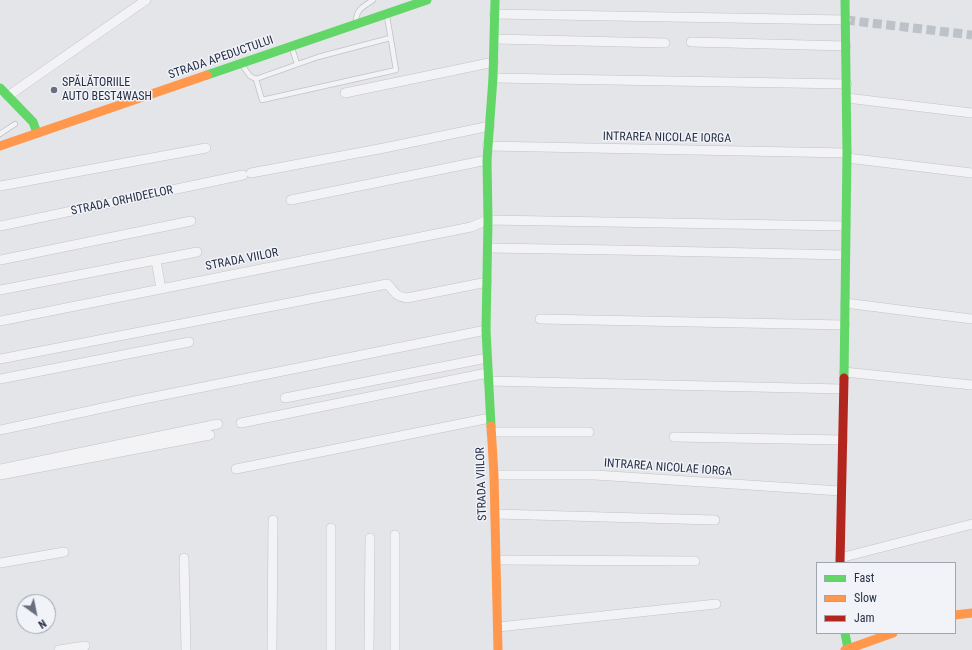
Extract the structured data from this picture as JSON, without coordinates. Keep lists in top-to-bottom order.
{
  "streets": {
    "street": [
      "STRADA APEDUCTULUI",
      "INTRAREA NICOLAE IORGA",
      "STRADA ORHIDEELOR",
      "STRADA VIILOR"
    ]
  },
  "crossings": [
    ["INTRAREA NICOLAE IORGA", "STRADA VIILOR"],
    ["STRADA ORHIDEELOR", "STRADA VIILOR"]
  ],
  "places": ["SPĂLĂTORIILE AUTO BEST4WASH"],
  "legend": ["Fast", "Slow", "Jam"],
  "north": "bottom right"
}
